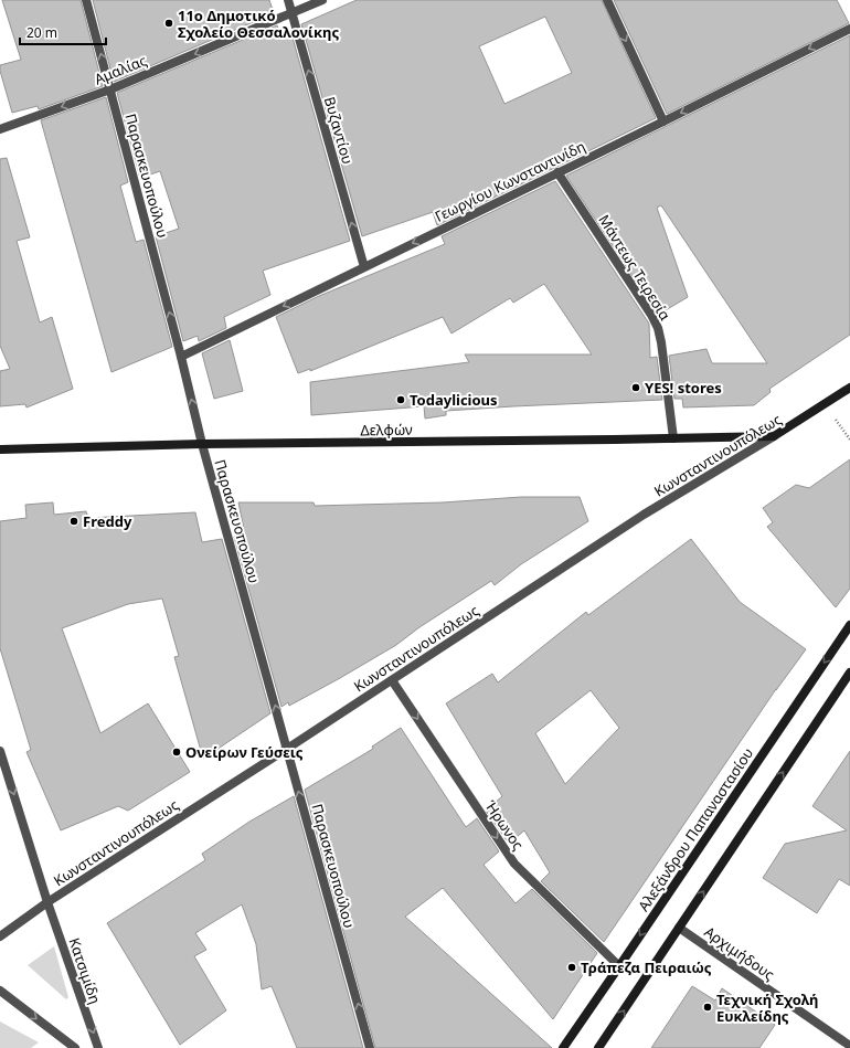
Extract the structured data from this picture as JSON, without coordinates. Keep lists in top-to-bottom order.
{
  "streets": {
    "main road": ["Δελφών", "Κωνσταντινουπόλεως", "Αλεξάνδρου Παπαναστασίου"],
    "street": [
      "Αμαλίας",
      "Βυζαντίου",
      "Παρασκευοπούλου",
      "Γεωργίου Κωνσταντινίδη",
      "Μάντεως Τειρεσία",
      "Ήρωνος",
      "Αρχιμήδους",
      "Κατσιμίδη"
    ]
  },
  "crossings": [
    ["Αμαλίας", "Βυζαντίου"],
    ["Αμαλίας", "Παρασκευοπούλου"],
    ["Βυζαντίου", "Γεωργίου Κωνσταντινίδη"],
    ["Παρασκευοπούλου", "Γεωργίου Κωνσταντινίδη"],
    ["Παρασκευοπούλου", "Δελφών"],
    ["Παρασκευοπούλου", "Κωνσταντινουπόλεως"],
    ["Γεωργίου Κωνσταντινίδη", "Μάντεως Τειρεσία"],
    ["Μάντεως Τειρεσία", "Δελφών"],
    ["Δελφών", "Κωνσταντινουπόλεως"],
    ["Κωνσταντινουπόλεως", "Ήρωνος"],
    ["Κωνσταντινουπόλεως", "Κατσιμίδη"],
    ["Ήρωνος", "Αλεξάνδρου Παπαναστασίου"]
  ],
  "one_way": [
    "Αμαλίας",
    "Βυζαντίου",
    "Παρασκευοπούλου",
    "Γεωργίου Κωνσταντινίδη",
    "Ήρωνος",
    "Κατσιμίδη"
  ],
  "places": [
    "11ο Δημοτικό Σχολείο Θεσσαλονίκης",
    "YES! stores",
    "Todaylicious",
    "Freddy",
    "Ονείρων Γεύσεις",
    "Τράπεζα Πειραιώς",
    "Τεχνική Σχολή Ευκλείδης"
  ],
  "scale_bar": "20 m"
}
